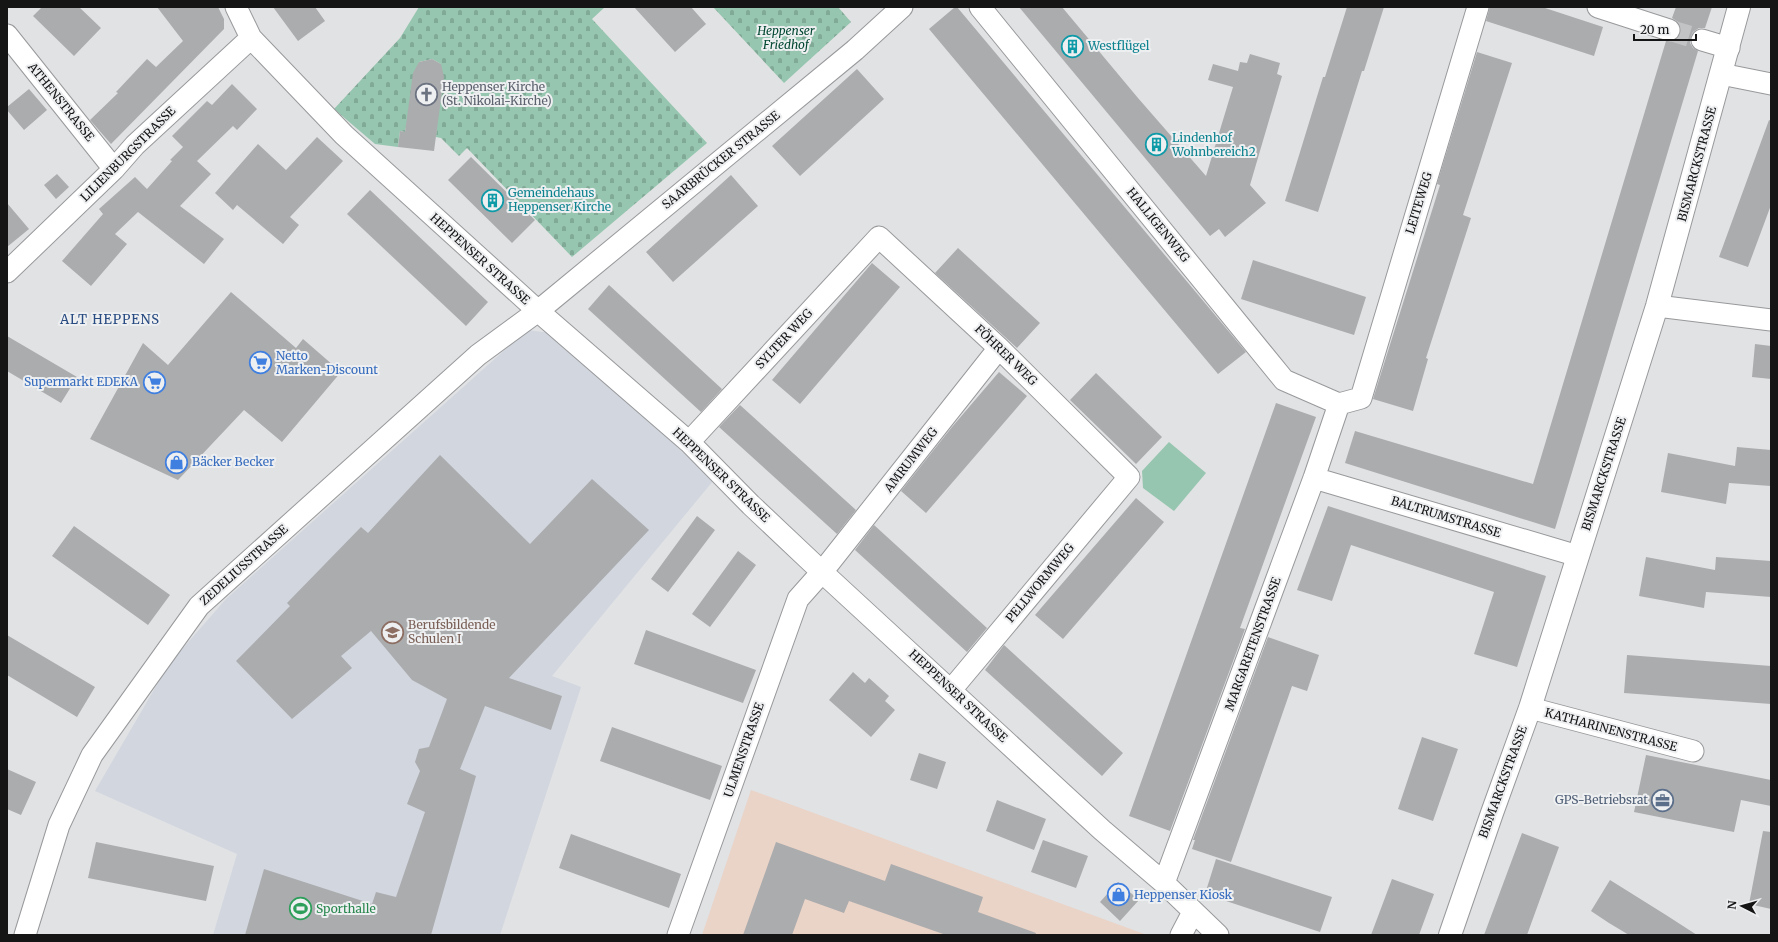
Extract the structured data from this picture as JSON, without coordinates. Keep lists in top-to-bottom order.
{
  "streets": {
    "main road": ["BISMARCKSTRASSE"],
    "street": [
      "ATHENSTRASSE",
      "LILIENBURGSTRASSE",
      "SAARBRÜCKER STRASSE",
      "LEITEWEG",
      "HALLIGENWEG",
      "HEPPENSER STRASSE",
      "SYLTER WEG",
      "FÖHRER WEG",
      "AMRUMWEG",
      "BALTRUMSTRASSE",
      "ZEDELIUSSTRASSE",
      "PELLWORMWEG",
      "MARGARETENSTRASSE",
      "KATHARINENSTRASSE",
      "ULMENSTRASSE"
    ]
  },
  "crossings": [
    ["ATHENSTRASSE", "LILIENBURGSTRASSE"],
    ["LILIENBURGSTRASSE", "HEPPENSER STRASSE"],
    ["SAARBRÜCKER STRASSE", "HEPPENSER STRASSE"],
    ["SAARBRÜCKER STRASSE", "ZEDELIUSSTRASSE"],
    ["BISMARCKSTRASSE", "BALTRUMSTRASSE"],
    ["BISMARCKSTRASSE", "KATHARINENSTRASSE"],
    ["LEITEWEG", "HALLIGENWEG"],
    ["LEITEWEG", "MARGARETENSTRASSE"],
    ["HALLIGENWEG", "MARGARETENSTRASSE"],
    ["HEPPENSER STRASSE", "SYLTER WEG"],
    ["HEPPENSER STRASSE", "AMRUMWEG"],
    ["HEPPENSER STRASSE", "ZEDELIUSSTRASSE"],
    ["HEPPENSER STRASSE", "PELLWORMWEG"],
    ["HEPPENSER STRASSE", "MARGARETENSTRASSE"],
    ["HEPPENSER STRASSE", "ULMENSTRASSE"],
    ["SYLTER WEG", "FÖHRER WEG"],
    ["FÖHRER WEG", "AMRUMWEG"],
    ["FÖHRER WEG", "PELLWORMWEG"],
    ["AMRUMWEG", "ULMENSTRASSE"],
    ["BALTRUMSTRASSE", "MARGARETENSTRASSE"]
  ],
  "districts": ["ALT HEPPENS"],
  "parks": ["Heppenser Friedhof"],
  "places": {
    "building": ["Westflügel", "Lindenhof Wohnbereich2", "Gemeindehaus Heppenser Kirche"],
    "church": ["Heppenser Kirche (St. Nikolai-Kirche)"],
    "supermarket": ["Netto Marken-Discount", "Supermarkt EDEKA"],
    "shop": ["Bäcker Becker", "Heppenser Kiosk"],
    "school or university": ["Berufsbildende Schulen I"],
    "office": ["GPS-Betriebsrat"],
    "sports": ["Sporthalle"]
  },
  "scale_bar": "20 m",
  "north": "left"
}
